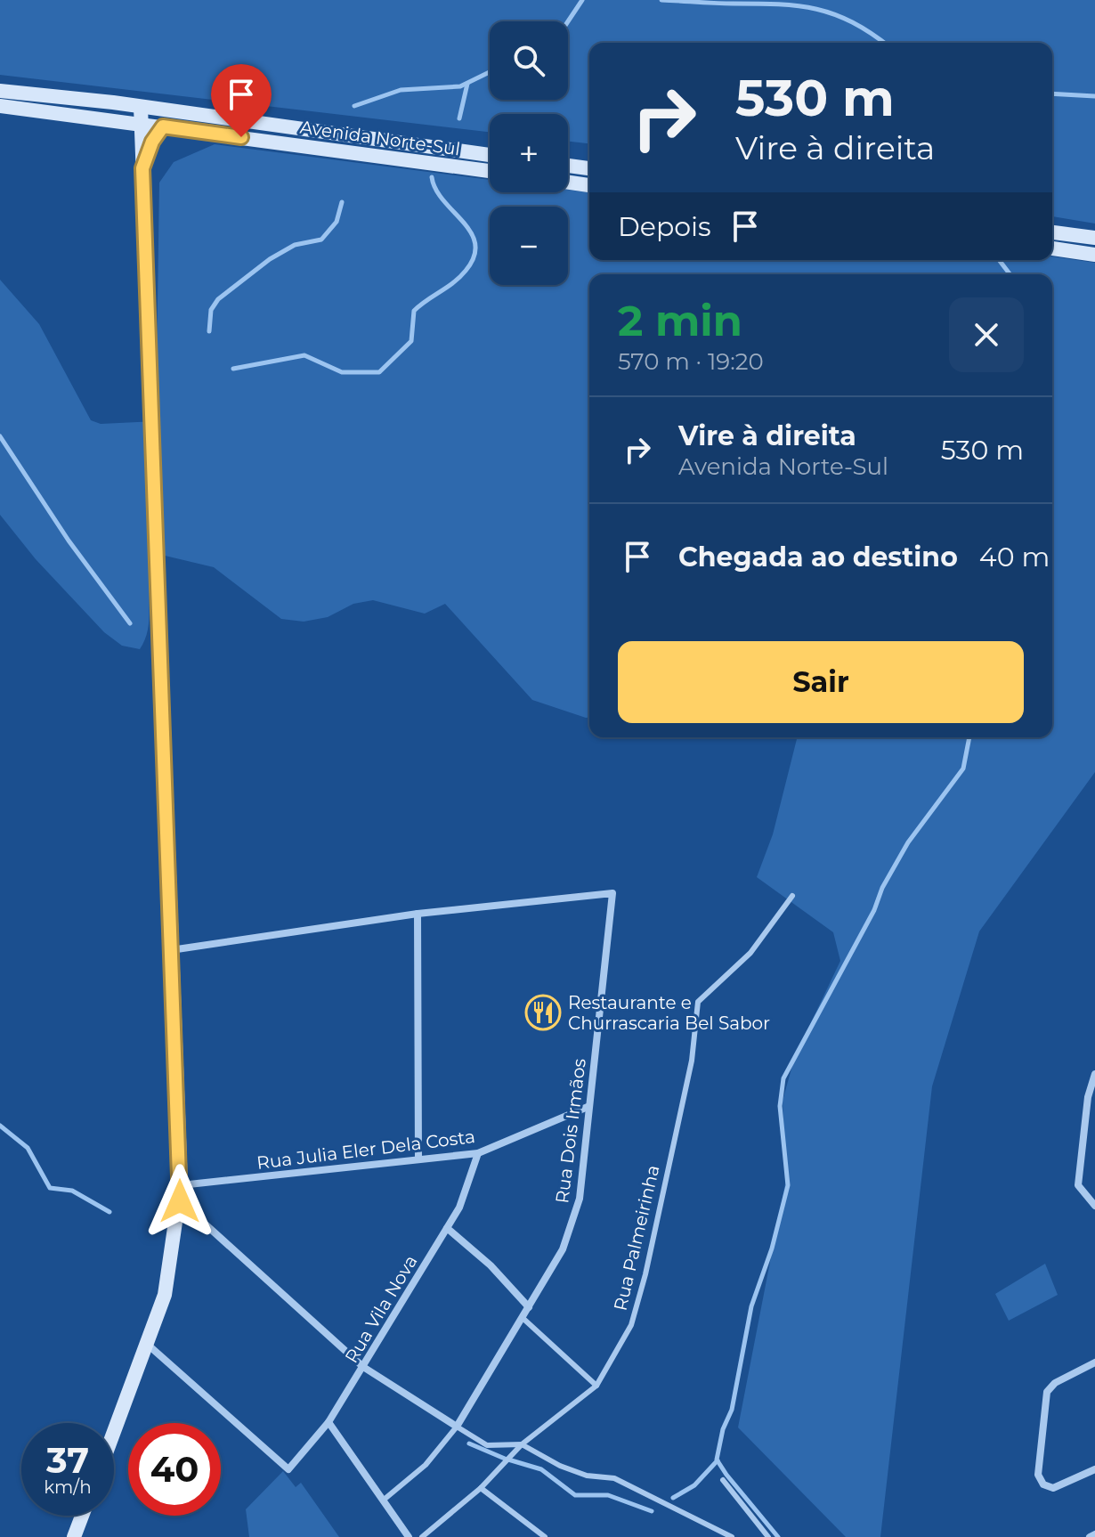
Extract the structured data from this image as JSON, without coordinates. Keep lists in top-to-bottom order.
{
  "streets": {
    "street": [
      "Avenida Norte-Sul",
      "Rua Dois Irmãos",
      "Rua Julia Eler Dela Costa",
      "Rua Vila Nova"
    ],
    "lane": ["Rua Palmeirinha"]
  },
  "crossings": [
    ["Rua Dois Irmãos", "Rua Julia Eler Dela Costa"],
    ["Rua Julia Eler Dela Costa", "Rua Vila Nova"]
  ],
  "places": {
    "restaurant": ["Restaurante e Churrascaria Bel Sabor"]
  },
  "page": {
    "map_buttons": ["+", "−"],
    "turn": ["530 m", "Vire à direita"],
    "then": "Depois",
    "heading": ["2 min", "570 m · 19:20"],
    "list": [
      {
        "name": "Vire à direita",
        "note": "Avenida Norte-Sul",
        "value": "530 m"
      },
      {
        "name": "Chegada ao destino",
        "value": "40 m"
      }
    ],
    "buttons": "Sair",
    "speed": "37 km/h",
    "limit": "40"
  }
}
